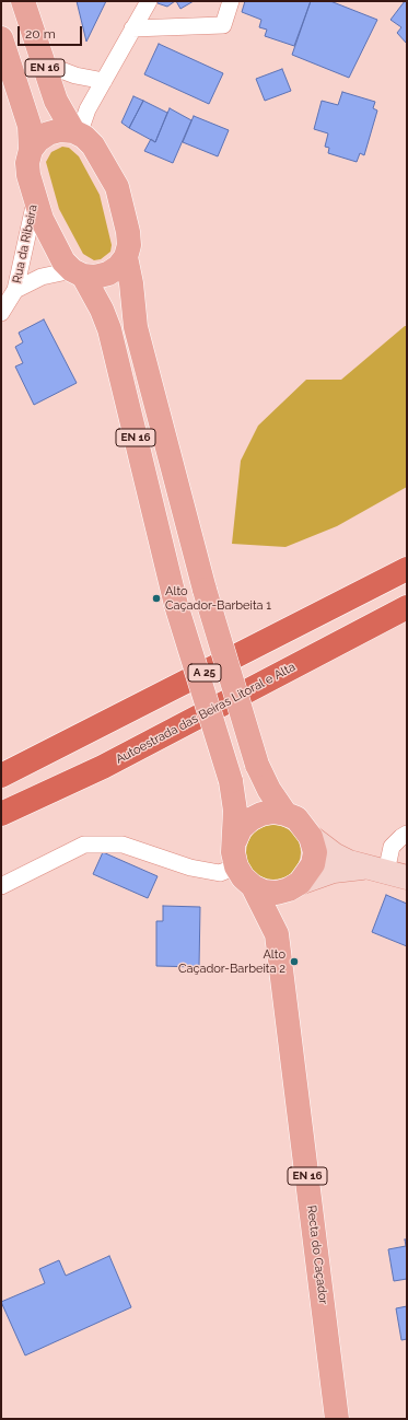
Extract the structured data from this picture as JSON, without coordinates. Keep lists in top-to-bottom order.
{
  "streets": {
    "highway": ["A 25", "Autoestrada das Beiras Litoral e Alta"],
    "main road": ["EN 16", "Recta do Caçador"],
    "street": ["Rua da Ribeira"]
  },
  "crossings": [
    ["EN 16", "Rua da Ribeira"],
    ["EN 16", "Recta do Caçador"]
  ],
  "places": ["Alto Caçador-Barbeita 1", "Alto Caçador-Barbeita 2"],
  "scale_bar": "20 m"
}
